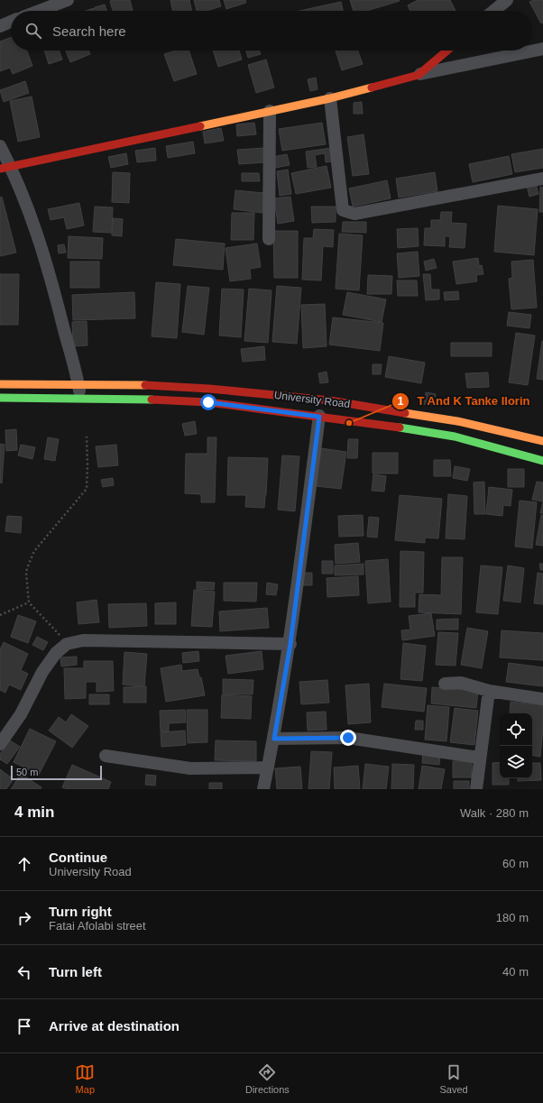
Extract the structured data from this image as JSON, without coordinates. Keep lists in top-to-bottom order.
{
  "streets": {
    "main road": ["University Road"]
  },
  "places": ["T And K Tanke Ilorin"],
  "scale_bar": "50 m",
  "page": {
    "search": "Search here",
    "scale": "50 m",
    "heading": ["4 min", "Walk · 280 m"],
    "list": [
      ["Continue", "University Road", "60 m"],
      ["Turn right", "Fatai Afolabi street", "180 m"],
      ["Turn left", "40 m"],
      "Arrive at destination"
    ],
    "nav": ["Map", "Directions", "Saved"]
  }
}
